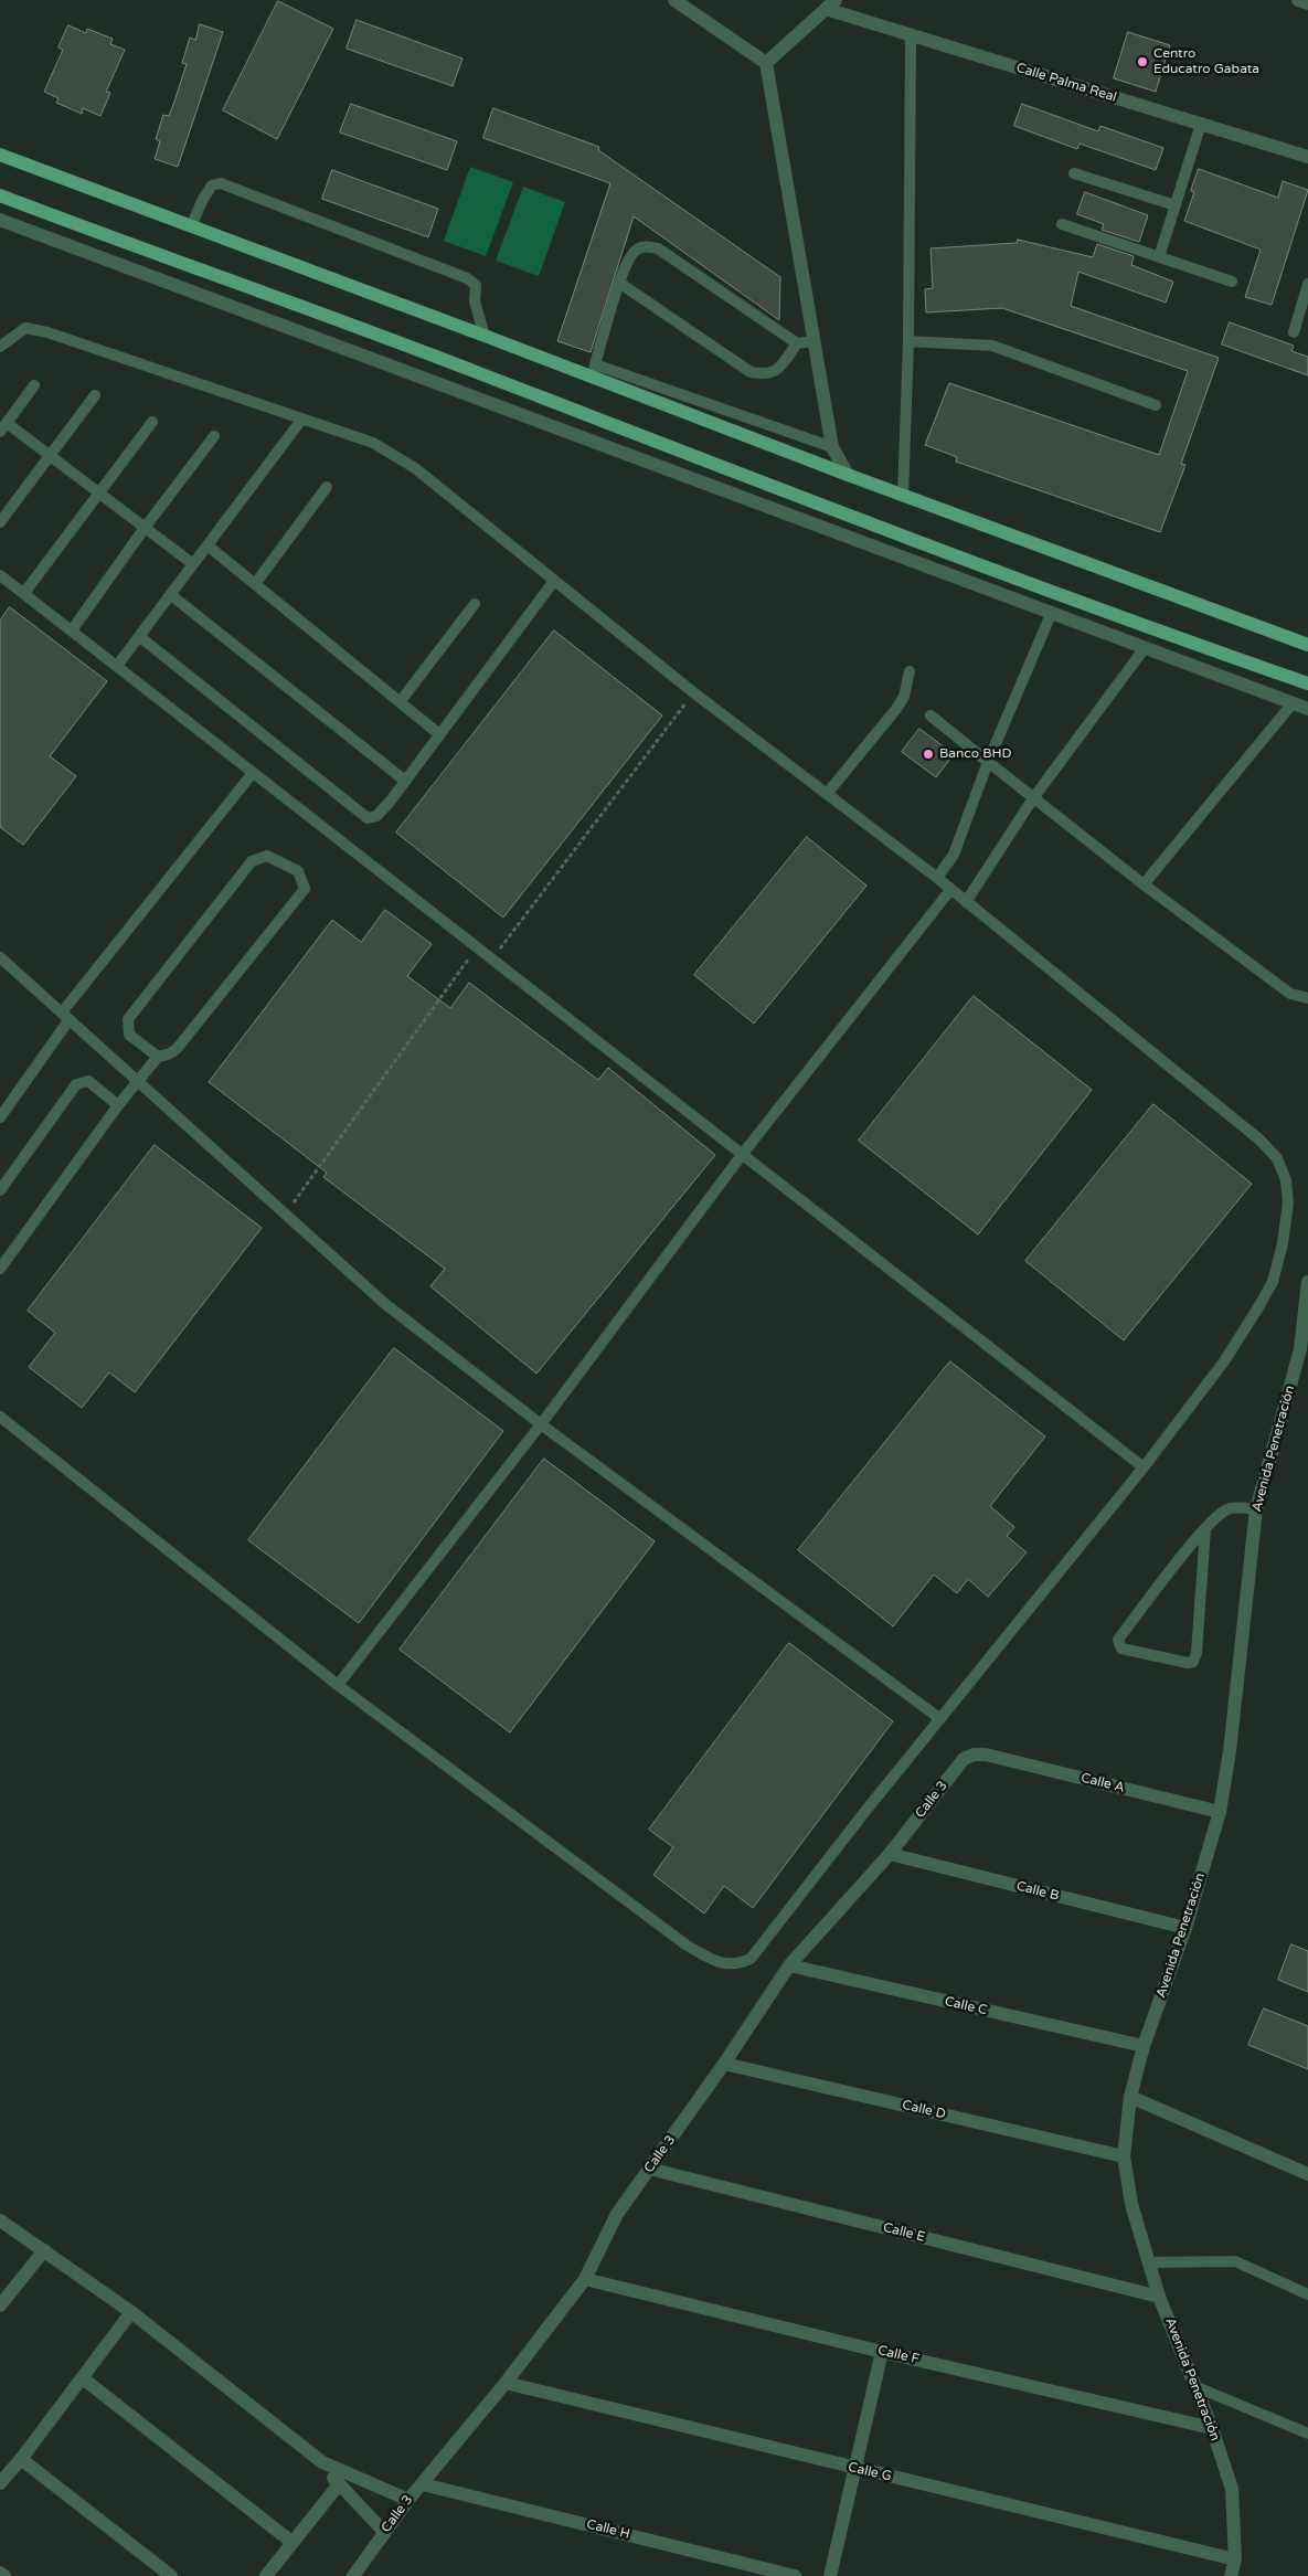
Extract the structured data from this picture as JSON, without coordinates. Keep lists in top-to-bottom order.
{
  "streets": {
    "street": [
      "Calle Palma Real",
      "Avenida Penetración",
      "Calle A",
      "Calle 3",
      "Calle B",
      "Calle C",
      "Calle D",
      "Calle E",
      "Calle F",
      "Calle G",
      "Calle H"
    ]
  },
  "crossings": [
    ["Avenida Penetración", "Calle A"],
    ["Avenida Penetración", "Calle B"],
    ["Avenida Penetración", "Calle C"],
    ["Avenida Penetración", "Calle D"],
    ["Avenida Penetración", "Calle E"],
    ["Avenida Penetración", "Calle F"],
    ["Avenida Penetración", "Calle G"],
    ["Calle A", "Calle 3"],
    ["Calle 3", "Calle B"],
    ["Calle 3", "Calle C"],
    ["Calle 3", "Calle D"],
    ["Calle 3", "Calle E"],
    ["Calle 3", "Calle F"],
    ["Calle 3", "Calle G"],
    ["Calle 3", "Calle H"]
  ],
  "places": ["Centro Educatro Gabata", "Banco BHD"]
}
